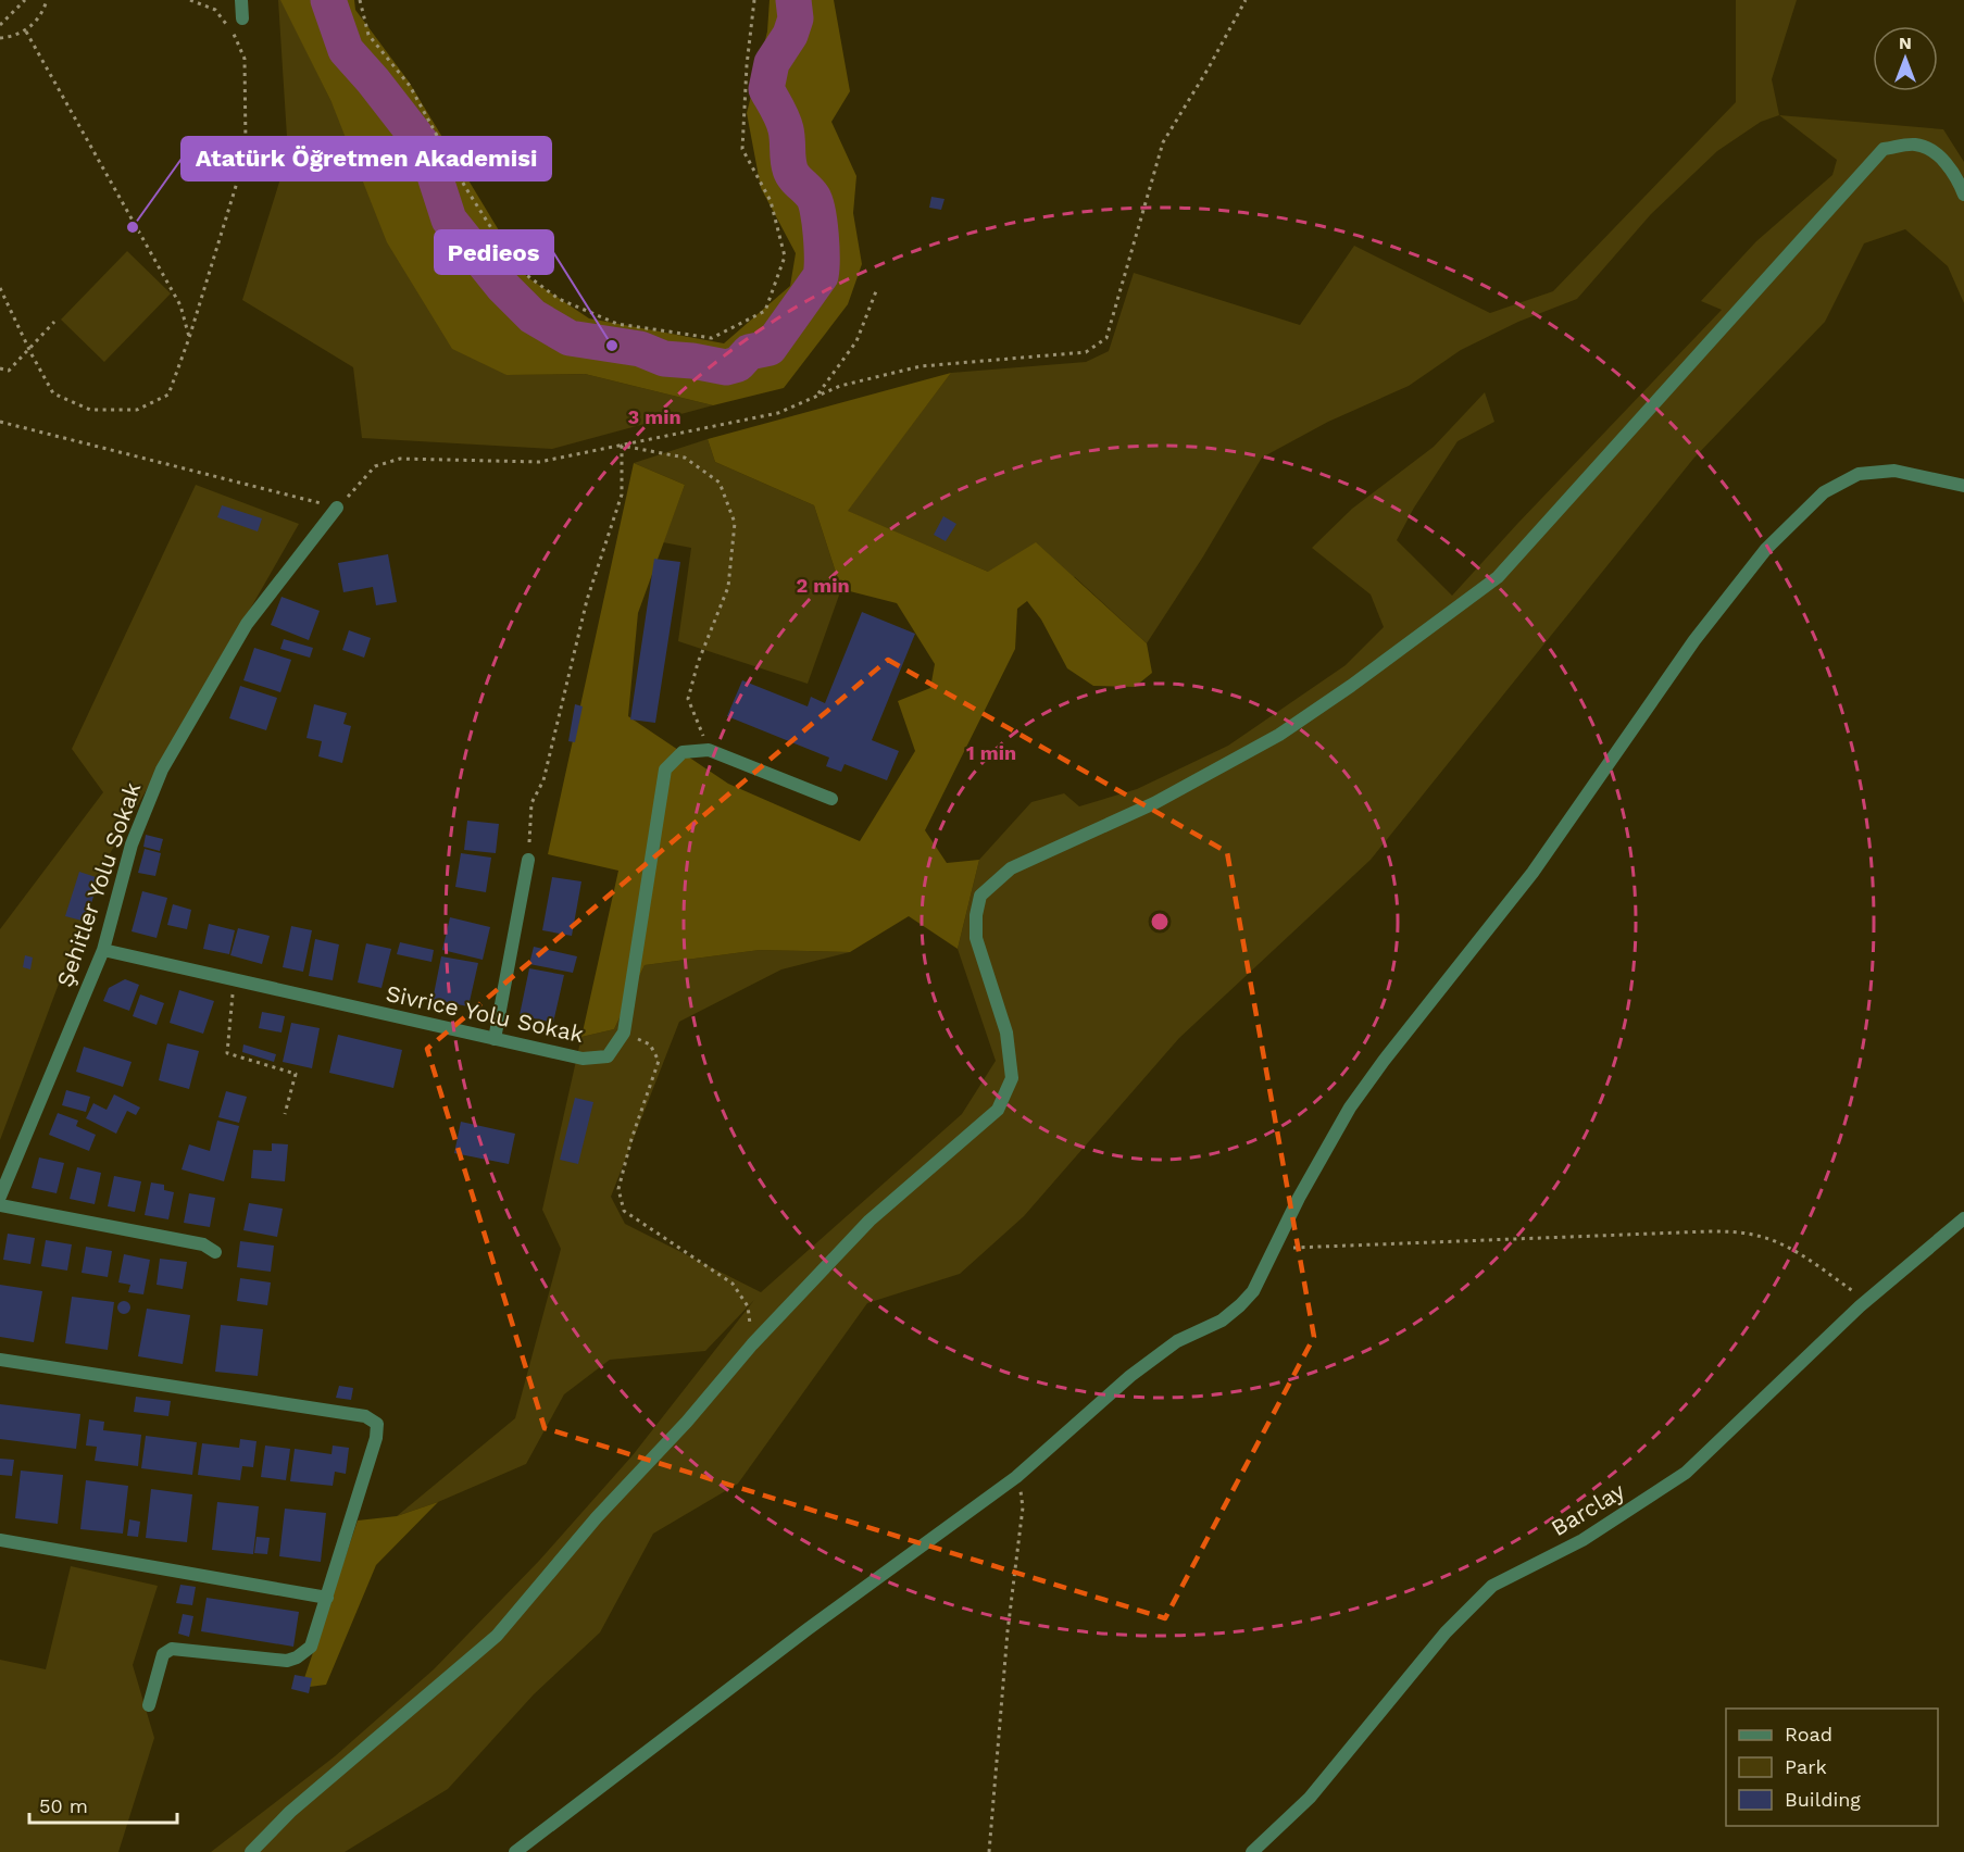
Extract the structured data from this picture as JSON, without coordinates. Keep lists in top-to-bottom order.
{
  "streets": {
    "street": ["Şehitler Yolu Sokak", "Sivrice Yolu Sokak", "Barclay"]
  },
  "crossings": [
    ["Şehitler Yolu Sokak", "Sivrice Yolu Sokak"]
  ],
  "places": ["Atatürk Öğretmen Akademisi", "Pedieos"],
  "legend": ["Road", "Park", "Building"],
  "scale_bar": "50 m",
  "north": "top",
  "rings": ["3 min", "2 min", "1 min"]
}
